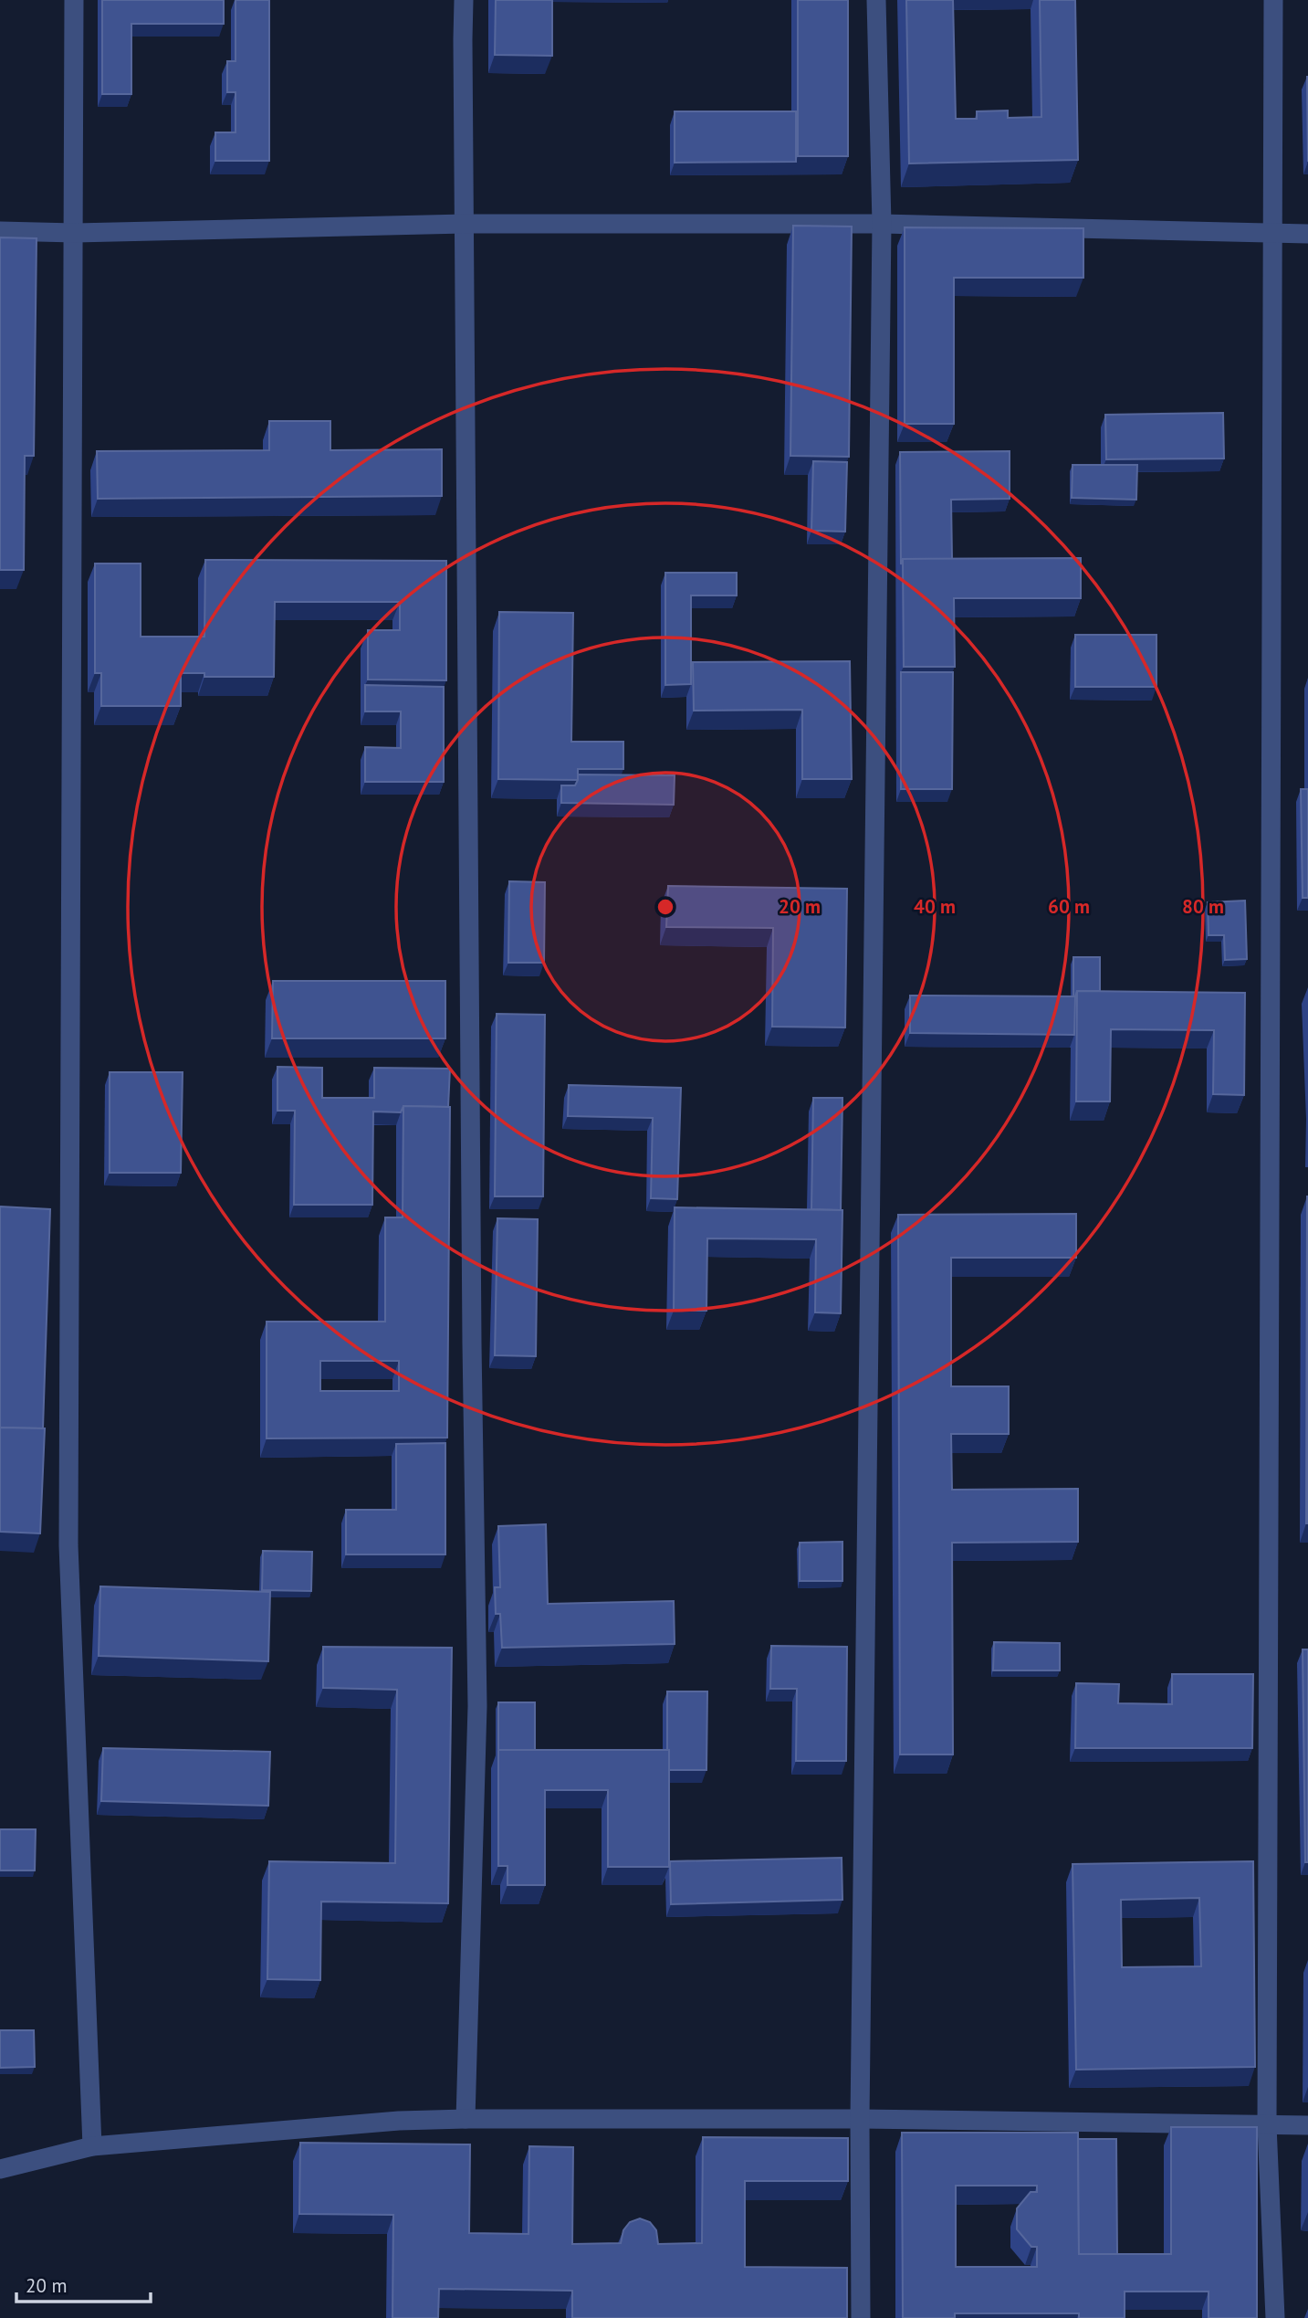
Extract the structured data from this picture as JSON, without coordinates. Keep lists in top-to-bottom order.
{
  "scale_bar": "20 m",
  "rings": [
    "20 m",
    "40 m",
    "60 m",
    "80 m"
  ]
}
